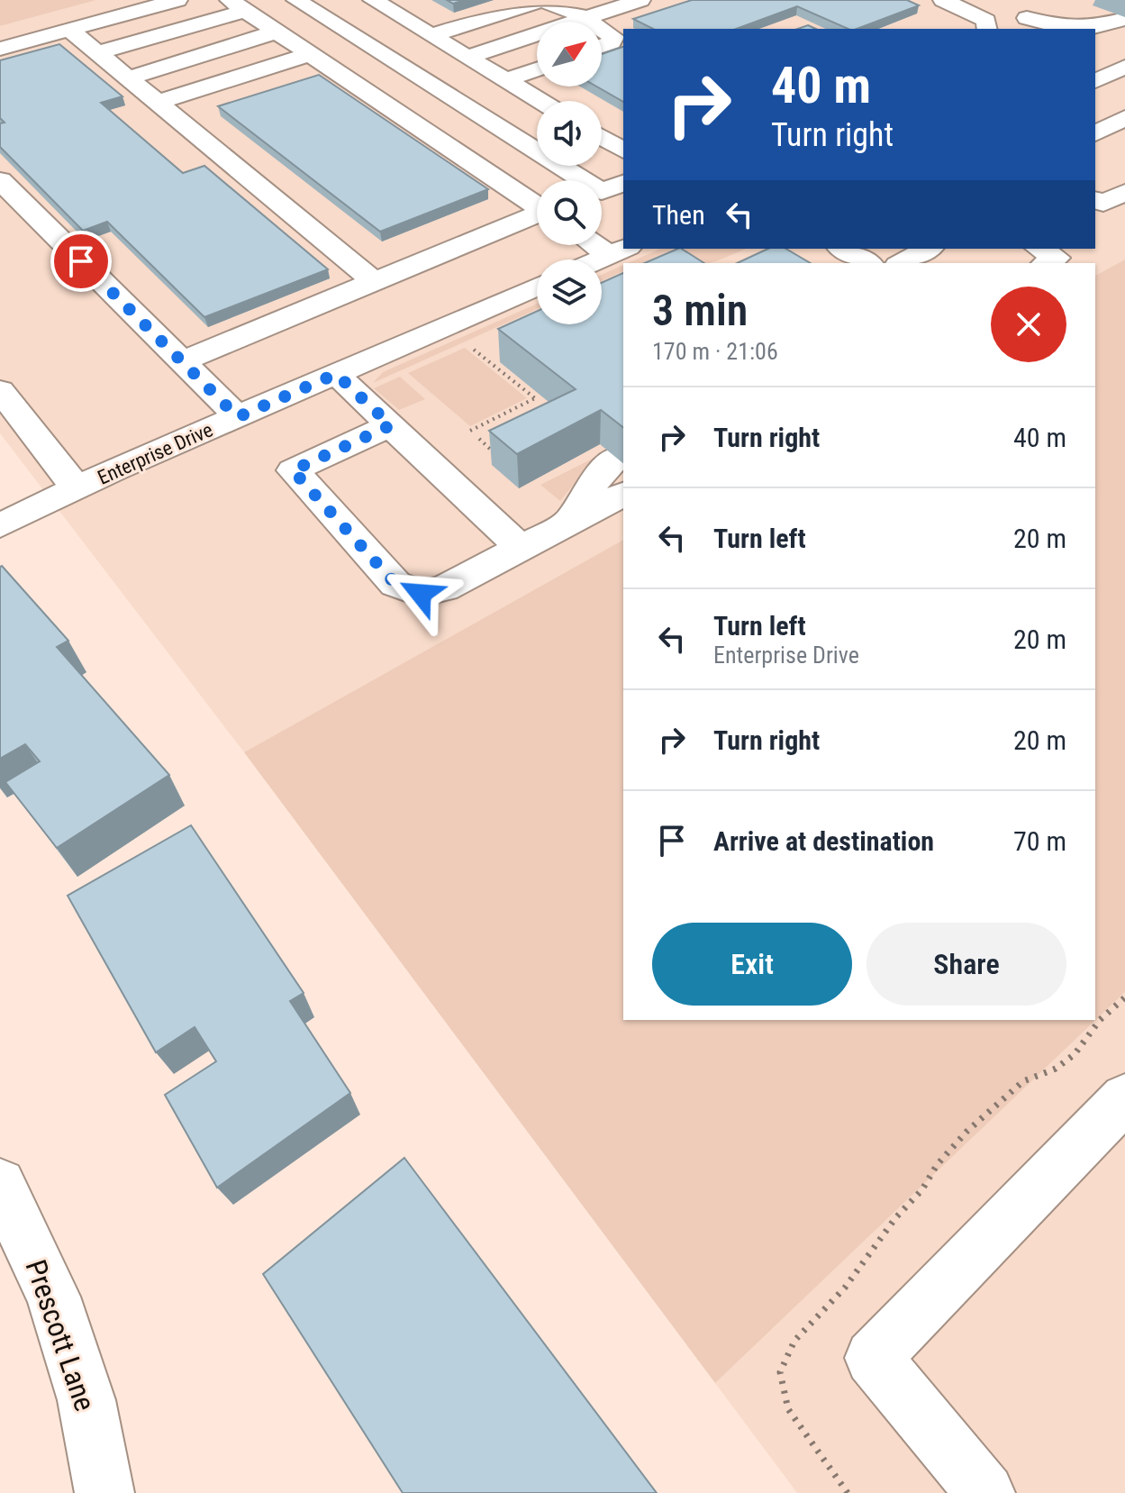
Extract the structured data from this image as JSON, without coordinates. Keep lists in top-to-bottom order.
{
  "streets": {
    "street": ["Enterprise Drive", "Prescott Lane"]
  },
  "north": "top right",
  "page": {
    "turn": ["40 m", "Turn right"],
    "then": "Then",
    "heading": ["3 min", "170 m · 21:06"],
    "list": [
      {
        "name": "Turn right",
        "value": "40 m"
      },
      {
        "name": "Turn left",
        "value": "20 m"
      },
      {
        "name": "Turn left",
        "note": "Enterprise Drive",
        "value": "20 m"
      },
      {
        "name": "Turn right",
        "value": "20 m"
      },
      {
        "name": "Arrive at destination",
        "value": "70 m"
      }
    ],
    "buttons": ["Exit", "Share"]
  }
}
